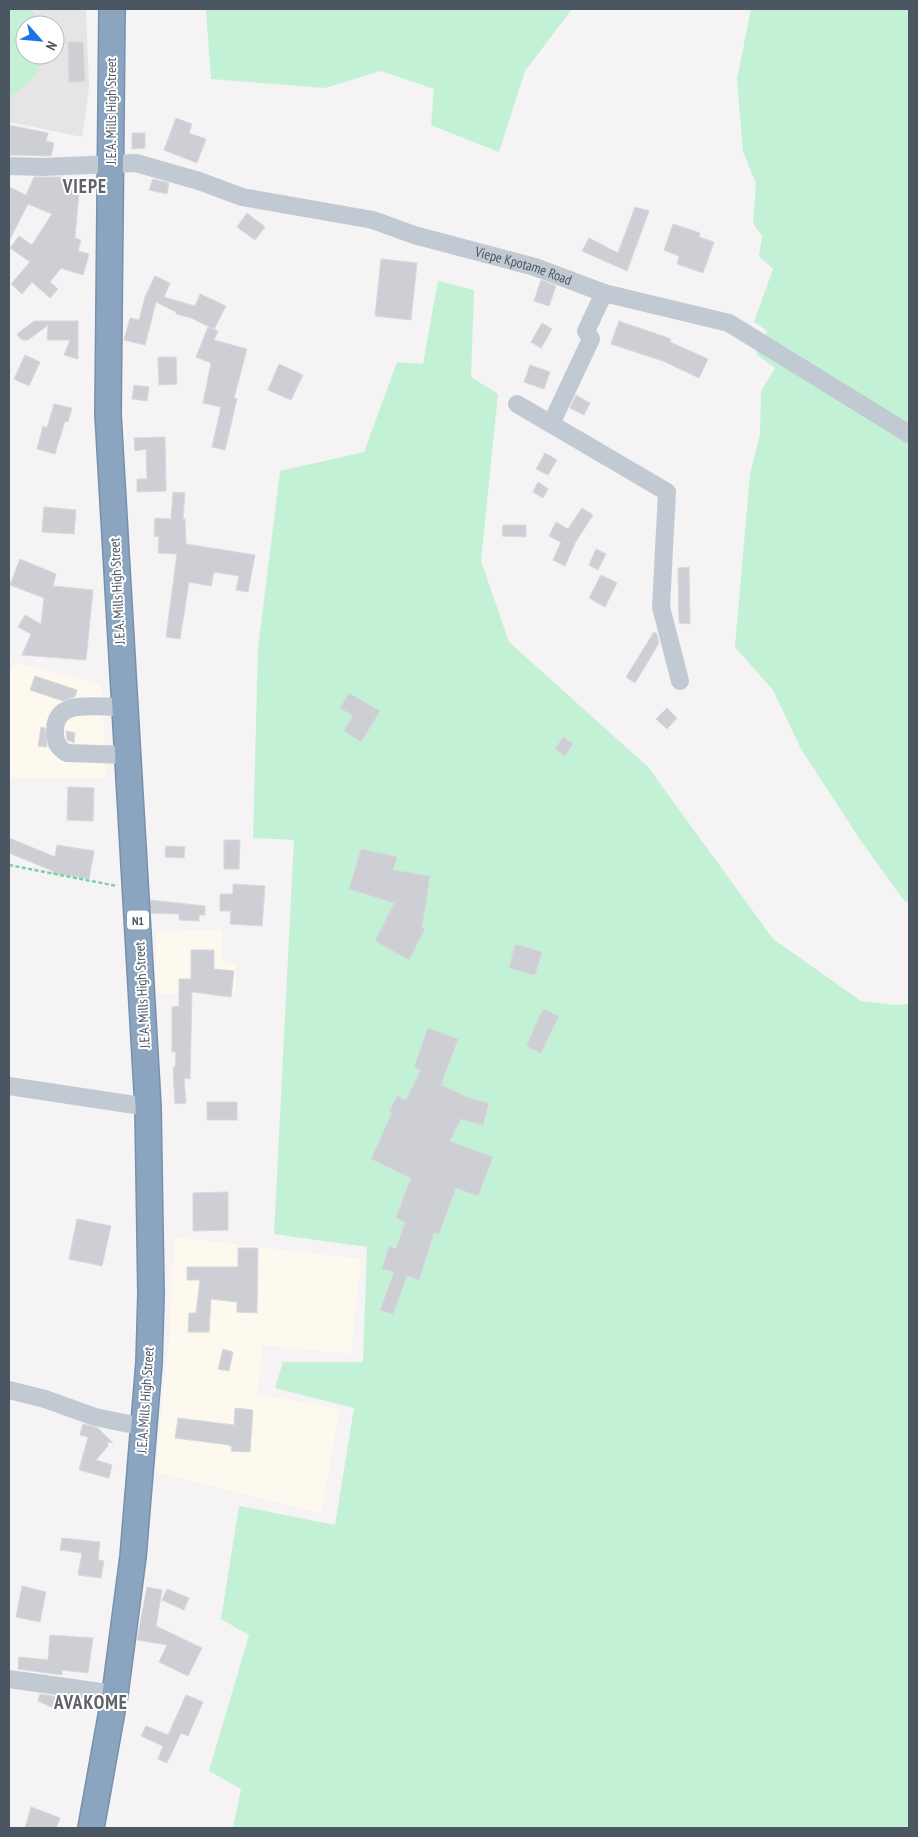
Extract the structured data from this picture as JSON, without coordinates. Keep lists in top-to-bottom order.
{
  "streets": {
    "highway": ["J.E.A. Mills High Street", "N1"],
    "street": ["Viepe Kpotame Road"]
  },
  "crossings": [
    ["J.E.A. Mills High Street", "Viepe Kpotame Road"]
  ],
  "districts": ["VIEPE", "AVAKOME"],
  "north": "bottom right"
}
